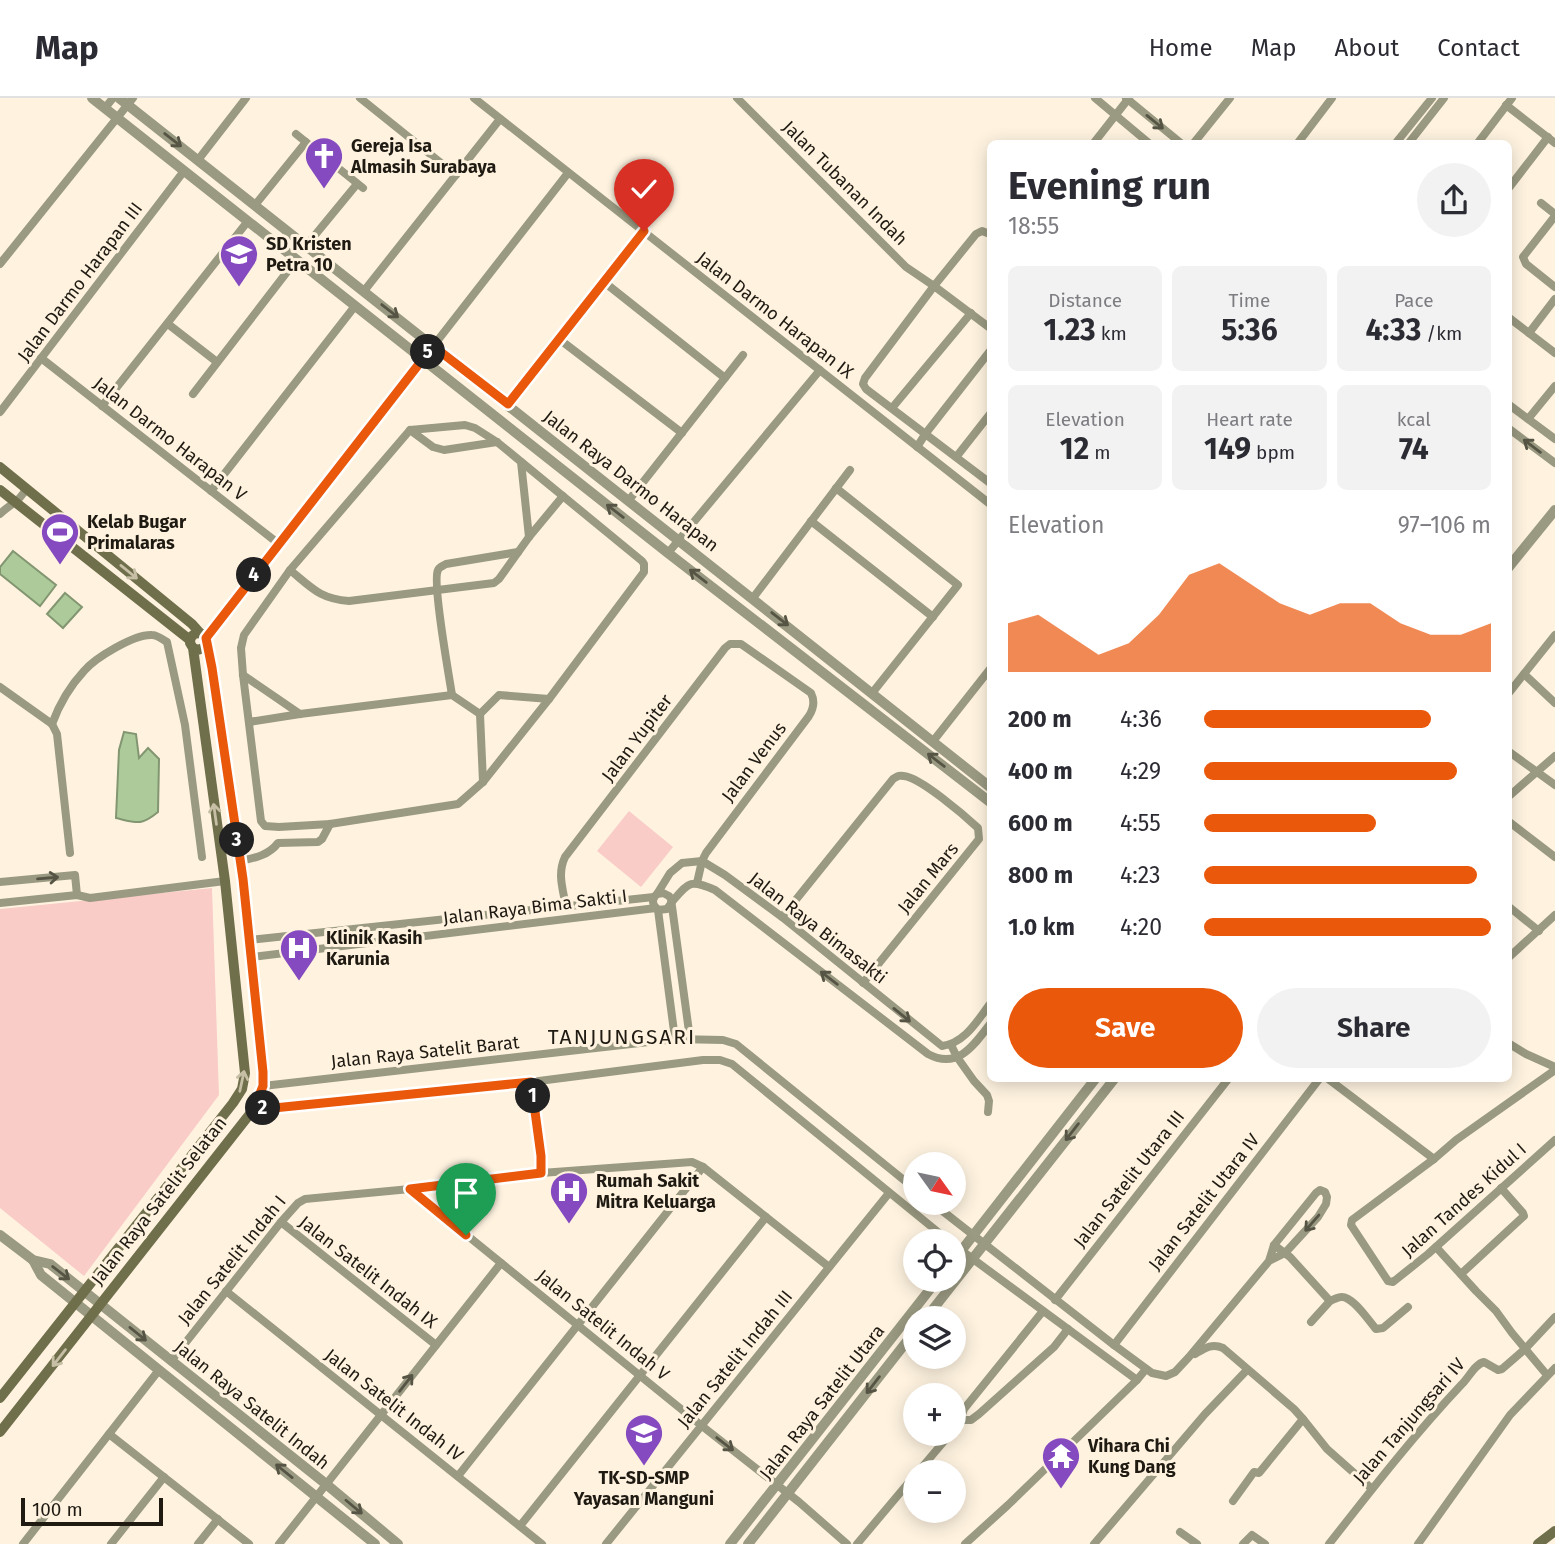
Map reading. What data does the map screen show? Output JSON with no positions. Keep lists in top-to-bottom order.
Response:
{
  "streets": {
    "main road": ["Jalan Raya Satelit Selatan"],
    "street": [
      "Jalan Tubanan Indah",
      "Jalan Darmo Harapan III",
      "Jalan Darmo Harapan IX",
      "Jalan Darmo Harapan V",
      "Jalan Raya Darmo Harapan",
      "Jalan Yupiter",
      "Jalan Venus",
      "Jalan Mars",
      "Jalan Raya Bima Sakti I",
      "Jalan Raya Bimasakti",
      "Jalan Raya Satelit Barat",
      "Jalan Satelit Utara III",
      "Jalan Tandes Kidul I",
      "Jalan Satelit Utara IV",
      "Jalan Satelit Indah I",
      "Jalan Satelit Indah IX",
      "Jalan Satelit Indah V",
      "Jalan Satelit Indah III",
      "Jalan Raya Satelit Utara",
      "Jalan Raya Satelit Indah",
      "Jalan Satelit Indah IV",
      "Jalan Tanjungsari IV"
    ]
  },
  "crossings": [
    ["Jalan Darmo Harapan III", "Jalan Darmo Harapan V"],
    ["Jalan Darmo Harapan III", "Jalan Raya Darmo Harapan"],
    ["Jalan Yupiter", "Jalan Venus"],
    ["Jalan Yupiter", "Jalan Raya Bima Sakti I"],
    ["Jalan Venus", "Jalan Raya Bimasakti"],
    ["Jalan Mars", "Jalan Raya Bimasakti"],
    ["Jalan Raya Bima Sakti I", "Jalan Raya Satelit Selatan"],
    ["Jalan Raya Satelit Barat", "Jalan Raya Satelit Selatan"],
    ["Jalan Raya Satelit Selatan", "Jalan Raya Satelit Indah"],
    ["Jalan Satelit Indah I", "Jalan Satelit Indah IX"],
    ["Jalan Satelit Indah I", "Jalan Satelit Indah V"],
    ["Jalan Satelit Indah I", "Jalan Raya Satelit Indah"],
    ["Jalan Satelit Indah I", "Jalan Satelit Indah IV"],
    ["Jalan Satelit Indah V", "Jalan Satelit Indah III"],
    ["Jalan Satelit Indah V", "Jalan Raya Satelit Utara"]
  ],
  "districts": ["TANJUNGSARI"],
  "places": {
    "church": ["Gereja Isa Almasih Surabaya"],
    "school or university": ["SD Kristen Petra 10", "TK-SD-SMP Yayasan Manguni"],
    "sports": ["Kelab Bugar Primalaras"],
    "hospital": ["Klinik Kasih Karunia", "Rumah Sakit Mitra Keluarga"],
    "temple": ["Vihara Chi Kung Dang"]
  },
  "scale_bar": "100 m",
  "north": "bottom right",
  "page": {
    "header": "Map",
    "nav": [
      "Home",
      "Map",
      "About",
      "Contact"
    ],
    "heading": ["Evening run", "18:55"],
    "stats": [
      ["Distance", "1.23 km"],
      ["Time", "5:36"],
      ["Pace", "4:33 /km"],
      ["Elevation", "12 m"],
      ["Heart rate", "149 bpm"],
      ["kcal", "74"]
    ],
    "pins": [
      "5",
      "4",
      "3",
      "1",
      "2"
    ],
    "chart": ["Elevation", "97–106 m"],
    "list": [
      {
        "name": "200 m",
        "note": "4:36"
      },
      {
        "name": "400 m",
        "note": "4:29"
      },
      {
        "name": "600 m",
        "note": "4:55"
      },
      {
        "name": "800 m",
        "note": "4:23"
      },
      {
        "name": "1.0 km",
        "note": "4:20"
      }
    ],
    "buttons": ["Save", "Share"],
    "map_buttons": ["+", "−"],
    "scale": "100 m"
  }
}
